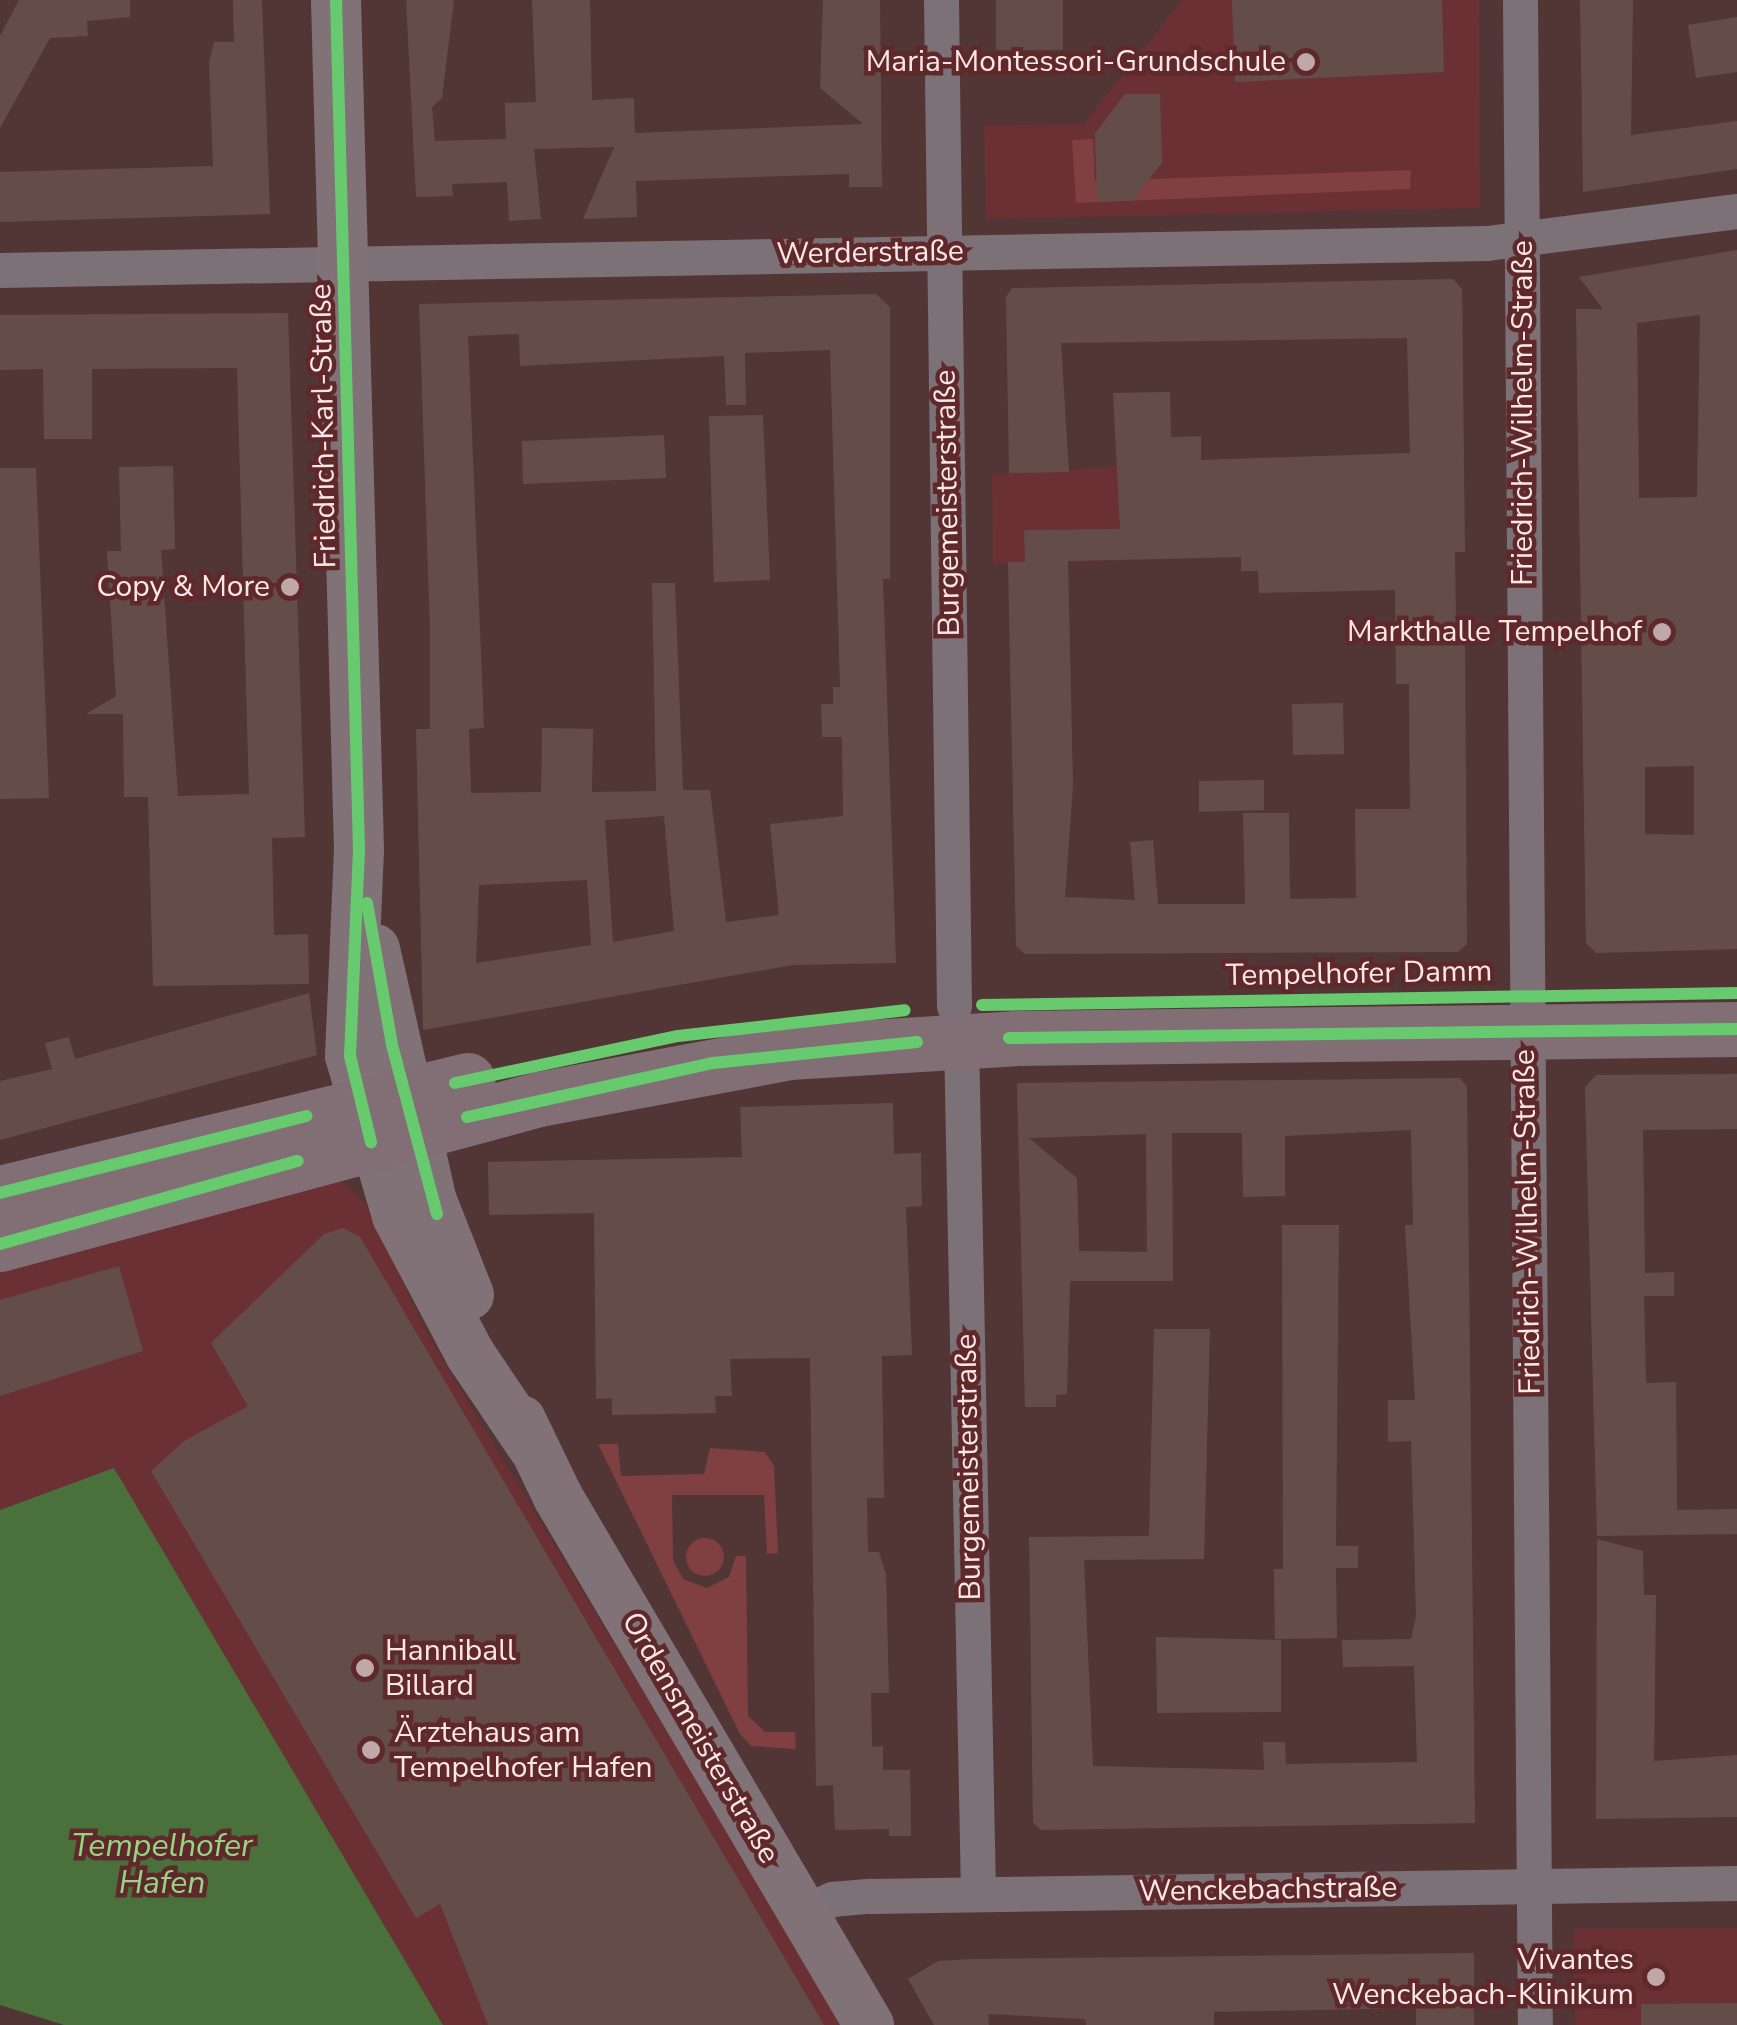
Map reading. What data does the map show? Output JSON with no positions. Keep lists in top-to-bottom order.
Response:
{
  "streets": {
    "main road": ["Friedrich-Karl-Straße", "Tempelhofer Damm", "Ordensmeisterstraße"],
    "street": [
      "Werderstraße",
      "Friedrich-Wilhelm-Straße",
      "Burgemeisterstraße",
      "Wenckebachstraße"
    ]
  },
  "crossings": [
    ["Werderstraße", "Friedrich-Wilhelm-Straße"],
    ["Werderstraße", "Friedrich-Karl-Straße"],
    ["Werderstraße", "Burgemeisterstraße"],
    ["Friedrich-Wilhelm-Straße", "Tempelhofer Damm"],
    ["Friedrich-Wilhelm-Straße", "Wenckebachstraße"],
    ["Friedrich-Karl-Straße", "Tempelhofer Damm"],
    ["Friedrich-Karl-Straße", "Ordensmeisterstraße"],
    ["Burgemeisterstraße", "Tempelhofer Damm"],
    ["Burgemeisterstraße", "Wenckebachstraße"],
    ["Tempelhofer Damm", "Ordensmeisterstraße"],
    ["Ordensmeisterstraße", "Wenckebachstraße"]
  ],
  "water": ["Tempelhofer Hafen"],
  "places": [
    "Maria-Montessori-Grundschule",
    "Copy & More",
    "Markthalle Tempelhof",
    "Hanniball Billard",
    "Ärztehaus am Tempelhofer Hafen",
    "Vivantes Wenckebach-Klinikum"
  ]
}
